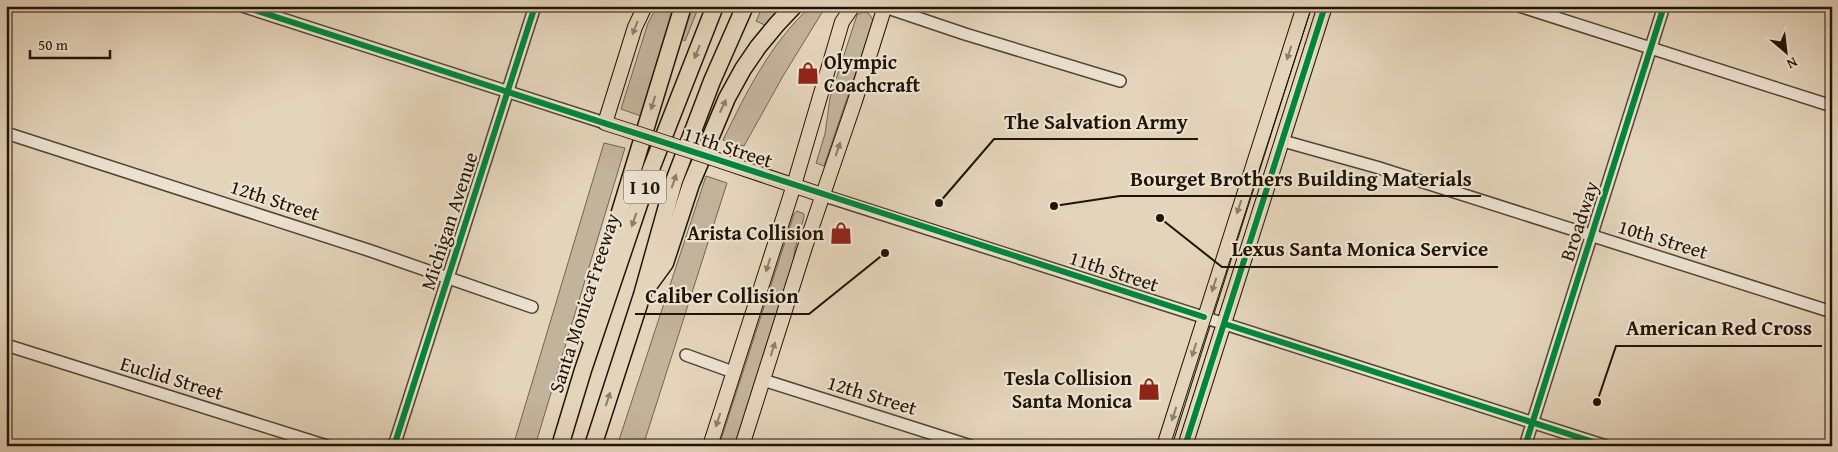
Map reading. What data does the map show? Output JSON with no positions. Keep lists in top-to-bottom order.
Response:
{
  "streets": {
    "highway": ["I 10", "Santa Monica Freeway"],
    "main road": ["11th Street"],
    "street": [
      "12th Street",
      "Michigan Avenue",
      "Broadway",
      "10th Street",
      "Euclid Street"
    ]
  },
  "crossings": [
    ["11th Street", "Michigan Avenue"],
    ["11th Street", "Broadway"],
    ["12th Street", "Michigan Avenue"],
    ["Broadway", "10th Street"]
  ],
  "places": {
    "shop": ["Olympic Coachcraft", "Arista Collision", "Tesla Collision Santa Monica"],
    "other": [
      "The Salvation Army",
      "Bourget Brothers Building Materials",
      "Lexus Santa Monica Service",
      "Caliber Collision",
      "American Red Cross"
    ]
  },
  "scale_bar": "50 m",
  "north": "bottom right"
}
